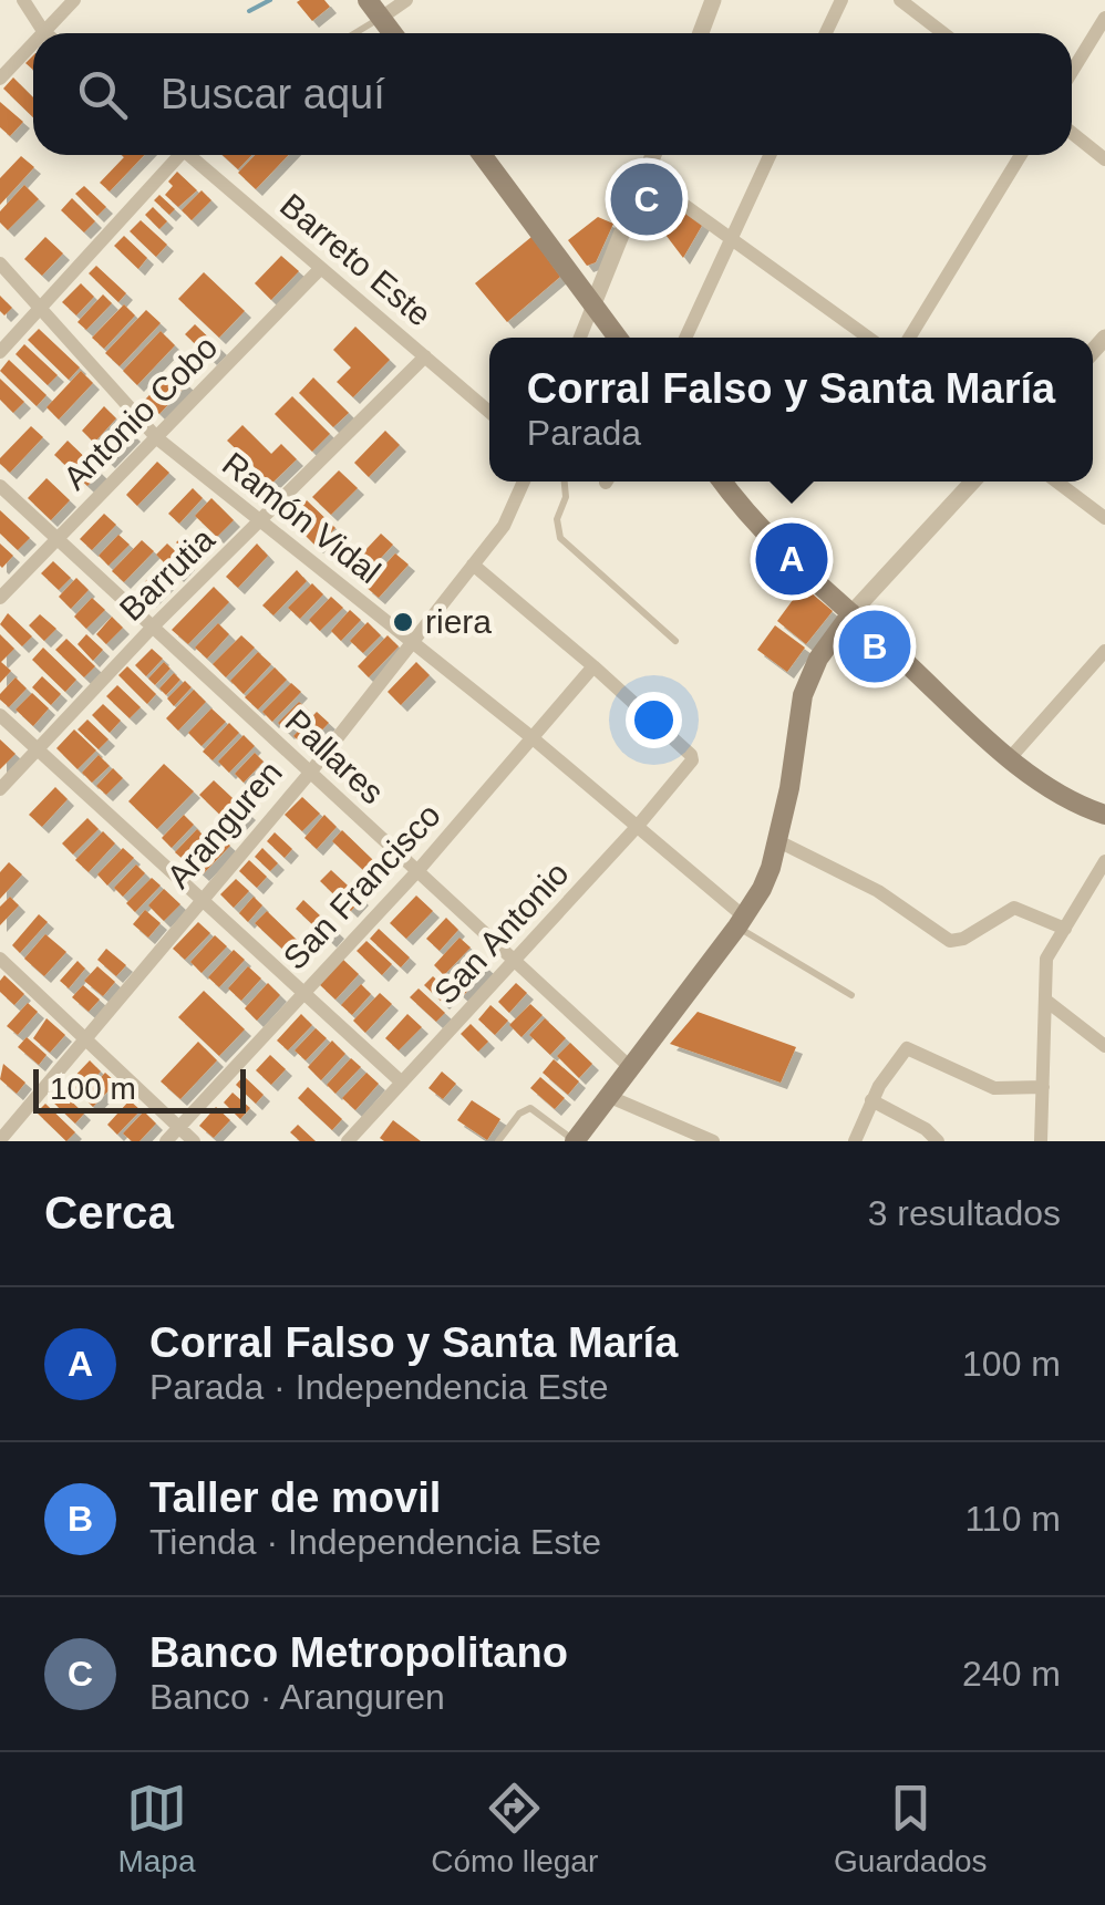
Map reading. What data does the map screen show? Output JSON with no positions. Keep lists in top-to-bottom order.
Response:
{
  "streets": {
    "street": [
      "Barreto Este",
      "Antonio Cobo",
      "Ramón Vidal",
      "Barrutia",
      "Pallares",
      "Aranguren",
      "San Francisco",
      "San Antonio"
    ]
  },
  "crossings": [
    ["Barreto Este", "Antonio Cobo"],
    ["Barreto Este", "Barrutia"],
    ["Antonio Cobo", "Ramón Vidal"],
    ["Antonio Cobo", "Pallares"],
    ["Ramón Vidal", "Barrutia"],
    ["Ramón Vidal", "Aranguren"],
    ["Ramón Vidal", "San Francisco"],
    ["Ramón Vidal", "San Antonio"],
    ["Barrutia", "Pallares"],
    ["Pallares", "Aranguren"],
    ["Pallares", "San Francisco"],
    ["Pallares", "San Antonio"],
    ["San Francisco", "San Antonio"]
  ],
  "places": ["riera"],
  "scale_bar": "100 m",
  "page": {
    "search": "Buscar aquí",
    "pins": ["C", "A", "B"],
    "popup": ["Corral Falso y Santa María", "Parada"],
    "scale": "100 m",
    "heading": ["Cerca", "3 resultados"],
    "list": [
      {
        "mark": "A",
        "name": "Corral Falso y Santa María",
        "note": "Parada · Independencia Este",
        "value": "100 m"
      },
      {
        "mark": "B",
        "name": "Taller de movil",
        "note": "Tienda · Independencia Este",
        "value": "110 m"
      },
      {
        "mark": "C",
        "name": "Banco Metropolitano",
        "note": "Banco · Aranguren",
        "value": "240 m"
      }
    ],
    "nav": ["Mapa", "Cómo llegar", "Guardados"]
  }
}
